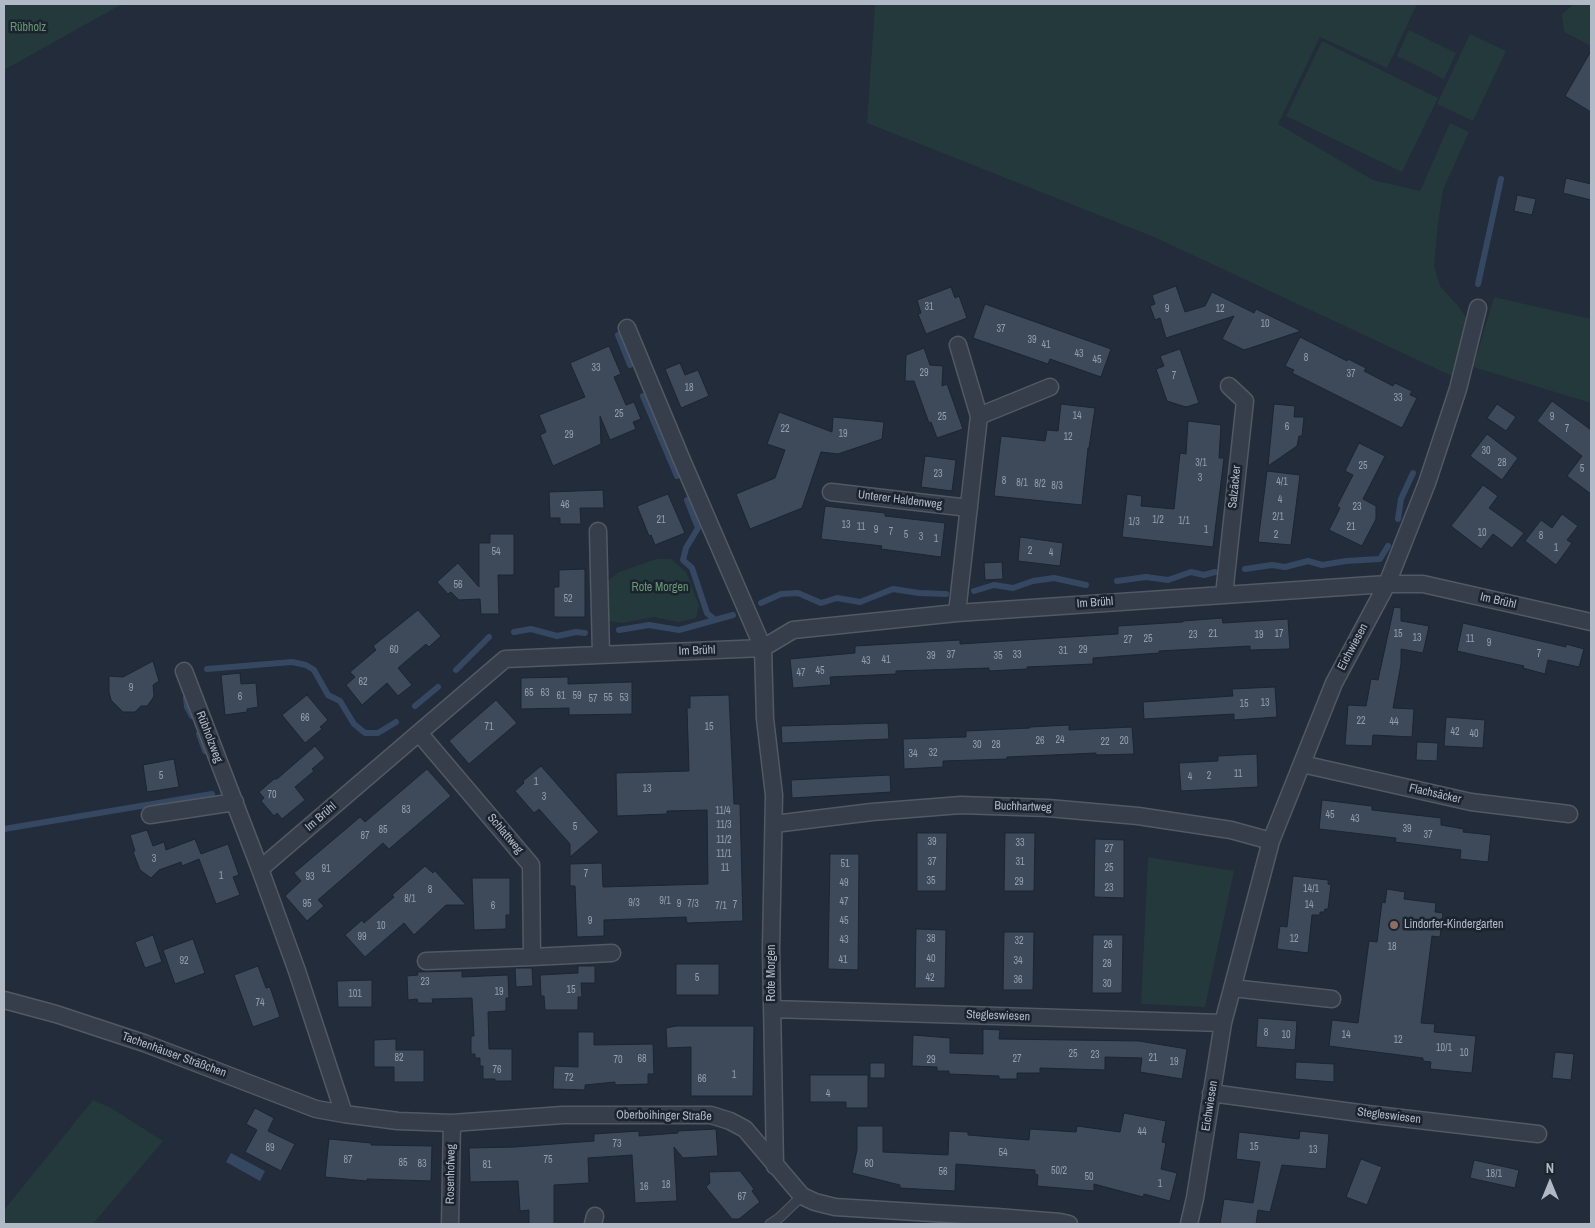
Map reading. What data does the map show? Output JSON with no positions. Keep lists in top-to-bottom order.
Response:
{
  "streets": {
    "street": [
      "Salzäcker",
      "Unterer Haldenweg",
      "Im Brühl",
      "Eichwiesen",
      "Rübholzweg",
      "Flachsäcker",
      "Buchhartweg",
      "Schlattweg",
      "Rote Morgen",
      "Stegleswiesen",
      "Tachenhäuser Sträßchen",
      "Oberboihinger Straße",
      "Rosenhofweg"
    ]
  },
  "crossings": [
    ["Salzäcker", "Im Brühl"],
    ["Im Brühl", "Eichwiesen"],
    ["Im Brühl", "Rübholzweg"],
    ["Im Brühl", "Schlattweg"],
    ["Im Brühl", "Rote Morgen"],
    ["Eichwiesen", "Flachsäcker"],
    ["Eichwiesen", "Buchhartweg"],
    ["Eichwiesen", "Stegleswiesen"],
    ["Buchhartweg", "Rote Morgen"],
    ["Rote Morgen", "Stegleswiesen"],
    ["Rote Morgen", "Oberboihinger Straße"],
    ["Tachenhäuser Sträßchen", "Oberboihinger Straße"],
    ["Oberboihinger Straße", "Rosenhofweg"]
  ],
  "parks": ["Rübholz", "Rote Morgen"],
  "places": ["Lindorfer-Kindergarten"],
  "house_numbers": [
    "31",
    "9",
    "12",
    "10",
    "37",
    "39",
    "41",
    "43",
    "8",
    "45",
    "33",
    "29",
    "37",
    "7",
    "18",
    "33",
    "25",
    "14",
    "25",
    "9",
    "6",
    "22",
    "7",
    "19",
    "29",
    "12",
    "30",
    "3/1",
    "28",
    "25",
    "5",
    "23",
    "3",
    "8",
    "4/1",
    "8/1",
    "8/2",
    "8/3",
    "4",
    "46",
    "23",
    "2/1",
    "21",
    "1/2",
    "1/1",
    "1/3",
    "13",
    "11",
    "21",
    "9",
    "1",
    "7",
    "10",
    "5",
    "2",
    "8",
    "3",
    "1",
    "1",
    "2",
    "54",
    "4",
    "56",
    "52",
    "21",
    "17",
    "15",
    "23",
    "19",
    "13",
    "25",
    "11",
    "27",
    "9",
    "60",
    "29",
    "31",
    "7",
    "37",
    "33",
    "39",
    "35",
    "41",
    "43",
    "45",
    "47",
    "62",
    "9",
    "65",
    "63",
    "61",
    "59",
    "6",
    "55",
    "53",
    "57",
    "13",
    "15",
    "66",
    "22",
    "44",
    "71",
    "15",
    "42",
    "40",
    "24",
    "26",
    "20",
    "22",
    "30",
    "28",
    "32",
    "34",
    "11",
    "5",
    "2",
    "4",
    "1",
    "13",
    "70",
    "3",
    "83",
    "11/4",
    "45",
    "43",
    "11/3",
    "5",
    "39",
    "85",
    "37",
    "87",
    "11/2",
    "39",
    "33",
    "27",
    "11/1",
    "3",
    "37",
    "31",
    "51",
    "11",
    "25",
    "91",
    "7",
    "1",
    "93",
    "35",
    "29",
    "49",
    "23",
    "14/1",
    "8",
    "8/1",
    "9/1",
    "47",
    "9/3",
    "95",
    "9",
    "7/3",
    "7",
    "14",
    "6",
    "7/1",
    "9",
    "45",
    "10",
    "99",
    "38",
    "12",
    "43",
    "32",
    "26",
    "18",
    "40",
    "41",
    "92",
    "34",
    "28",
    "5",
    "42",
    "36",
    "23",
    "30",
    "15",
    "19",
    "101",
    "74",
    "8",
    "10",
    "14",
    "12",
    "10/1",
    "10",
    "25",
    "23",
    "82",
    "21",
    "68",
    "27",
    "70",
    "29",
    "19",
    "76",
    "1",
    "72",
    "66",
    "4",
    "44",
    "73",
    "15",
    "89",
    "13",
    "54",
    "87",
    "75",
    "85",
    "83",
    "60",
    "81",
    "50/2",
    "56",
    "18/1",
    "50",
    "1",
    "18",
    "16",
    "67"
  ],
  "north": "top"
}
